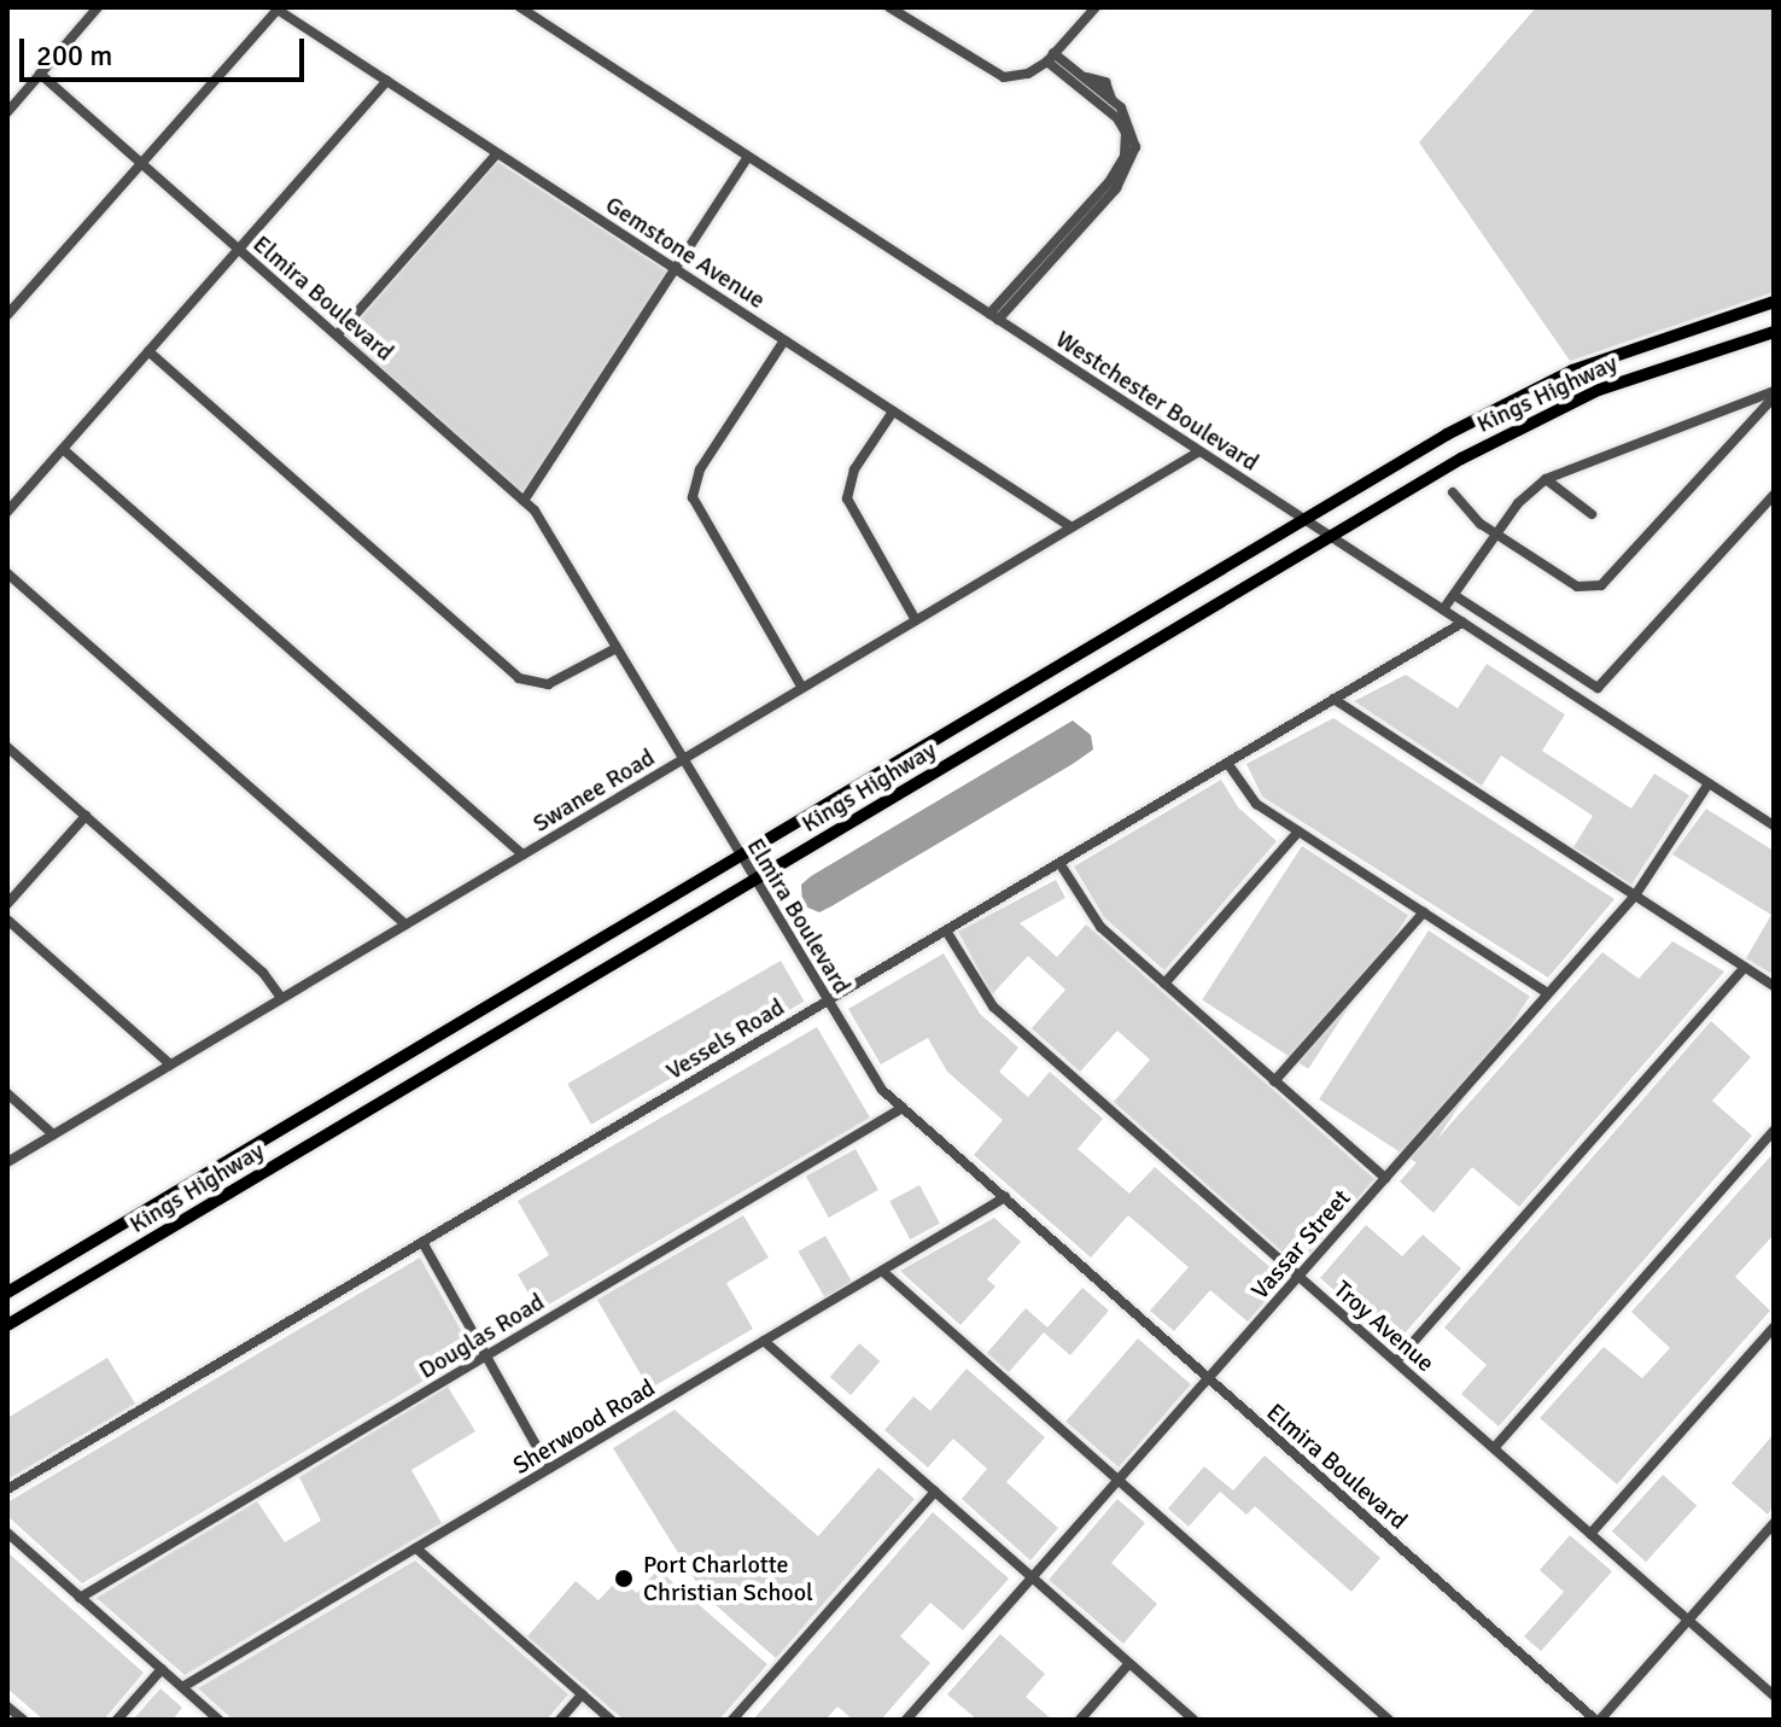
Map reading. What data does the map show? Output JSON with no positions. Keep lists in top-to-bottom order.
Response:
{
  "streets": {
    "main road": ["Kings Highway"],
    "street": [
      "Gemstone Avenue",
      "Elmira Boulevard",
      "Westchester Boulevard",
      "Swanee Road",
      "Vessels Road",
      "Vassar Street",
      "Troy Avenue",
      "Douglas Road",
      "Sherwood Road"
    ]
  },
  "crossings": [
    ["Gemstone Avenue", "Swanee Road"],
    ["Elmira Boulevard", "Kings Highway"],
    ["Elmira Boulevard", "Swanee Road"],
    ["Elmira Boulevard", "Vessels Road"],
    ["Elmira Boulevard", "Vassar Street"],
    ["Elmira Boulevard", "Douglas Road"],
    ["Elmira Boulevard", "Sherwood Road"],
    ["Kings Highway", "Westchester Boulevard"],
    ["Westchester Boulevard", "Swanee Road"],
    ["Westchester Boulevard", "Vessels Road"],
    ["Westchester Boulevard", "Vassar Street"],
    ["Vessels Road", "Troy Avenue"],
    ["Vassar Street", "Troy Avenue"]
  ],
  "places": ["Port Charlotte Christian School"],
  "scale_bar": "200 m"
}
